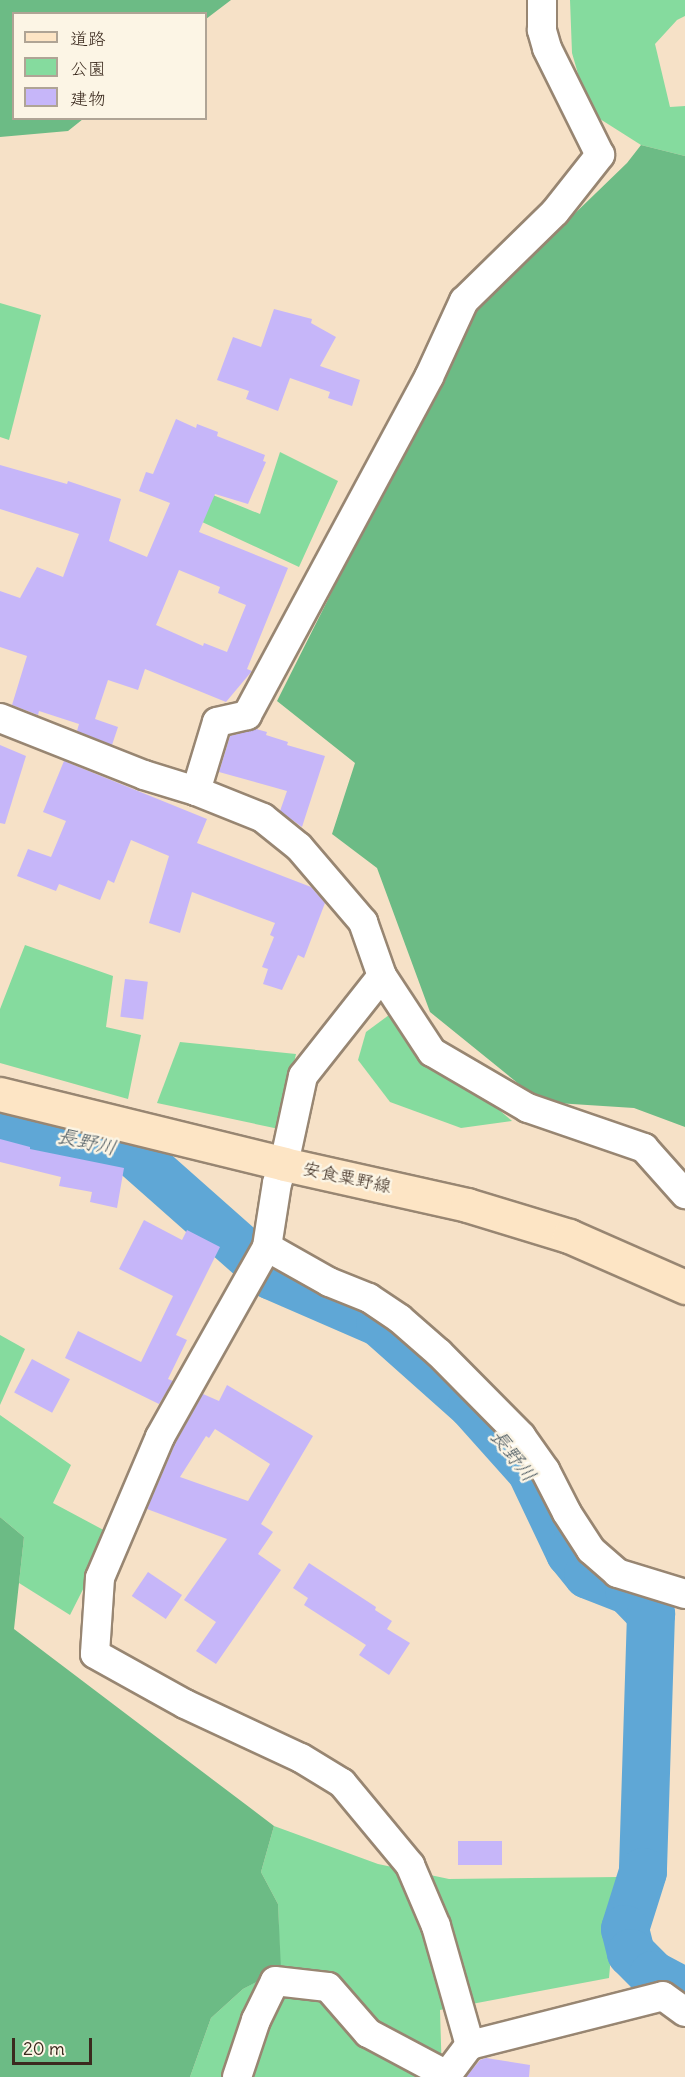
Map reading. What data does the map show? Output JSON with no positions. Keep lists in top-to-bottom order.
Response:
{
  "streets": {
    "main road": ["安食粟野線"]
  },
  "water": ["長野川"],
  "legend": ["道路", "公園", "建物"],
  "scale_bar": "20 m"
}
